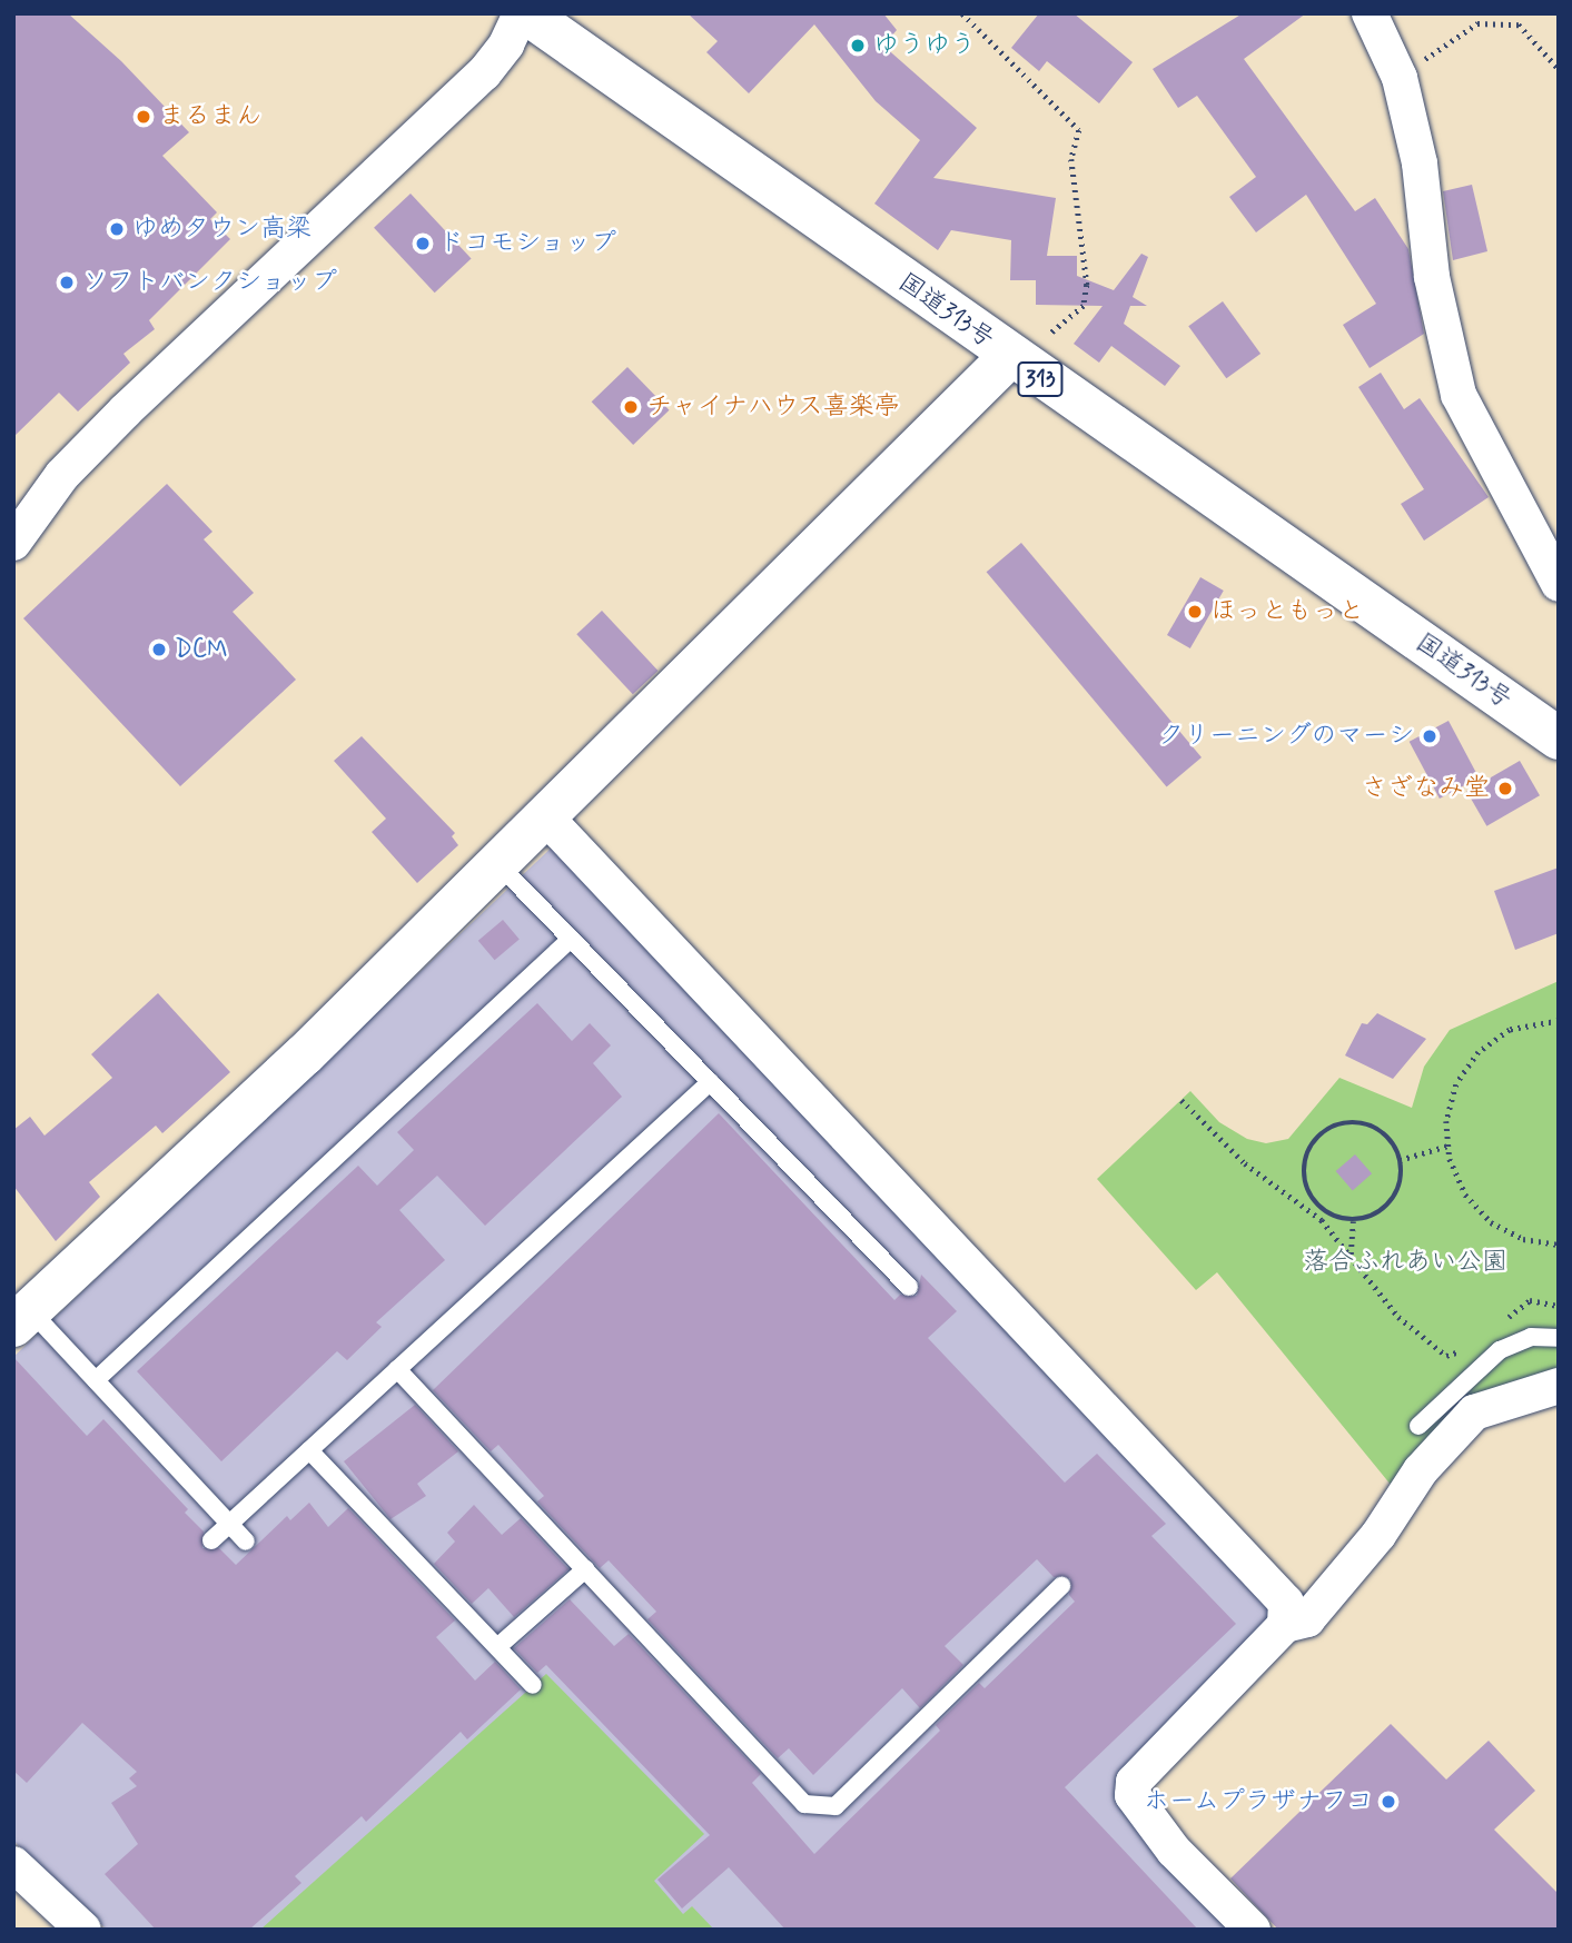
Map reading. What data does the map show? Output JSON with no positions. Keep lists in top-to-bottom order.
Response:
{
  "streets": {
    "main road": ["国道313号", "313"]
  },
  "parks": ["落合ふれあい公園"],
  "places": [
    "ゆうゆう",
    "まるまん",
    "ゆめタウン高梁",
    "ドコモショップ",
    "ソフトバンクショップ",
    "チャイナハウス喜楽亭",
    "ほっともっと",
    "DCM",
    "クリーニングのマーシ",
    "さざなみ堂",
    "ホームプラザナフコ"
  ]
}
